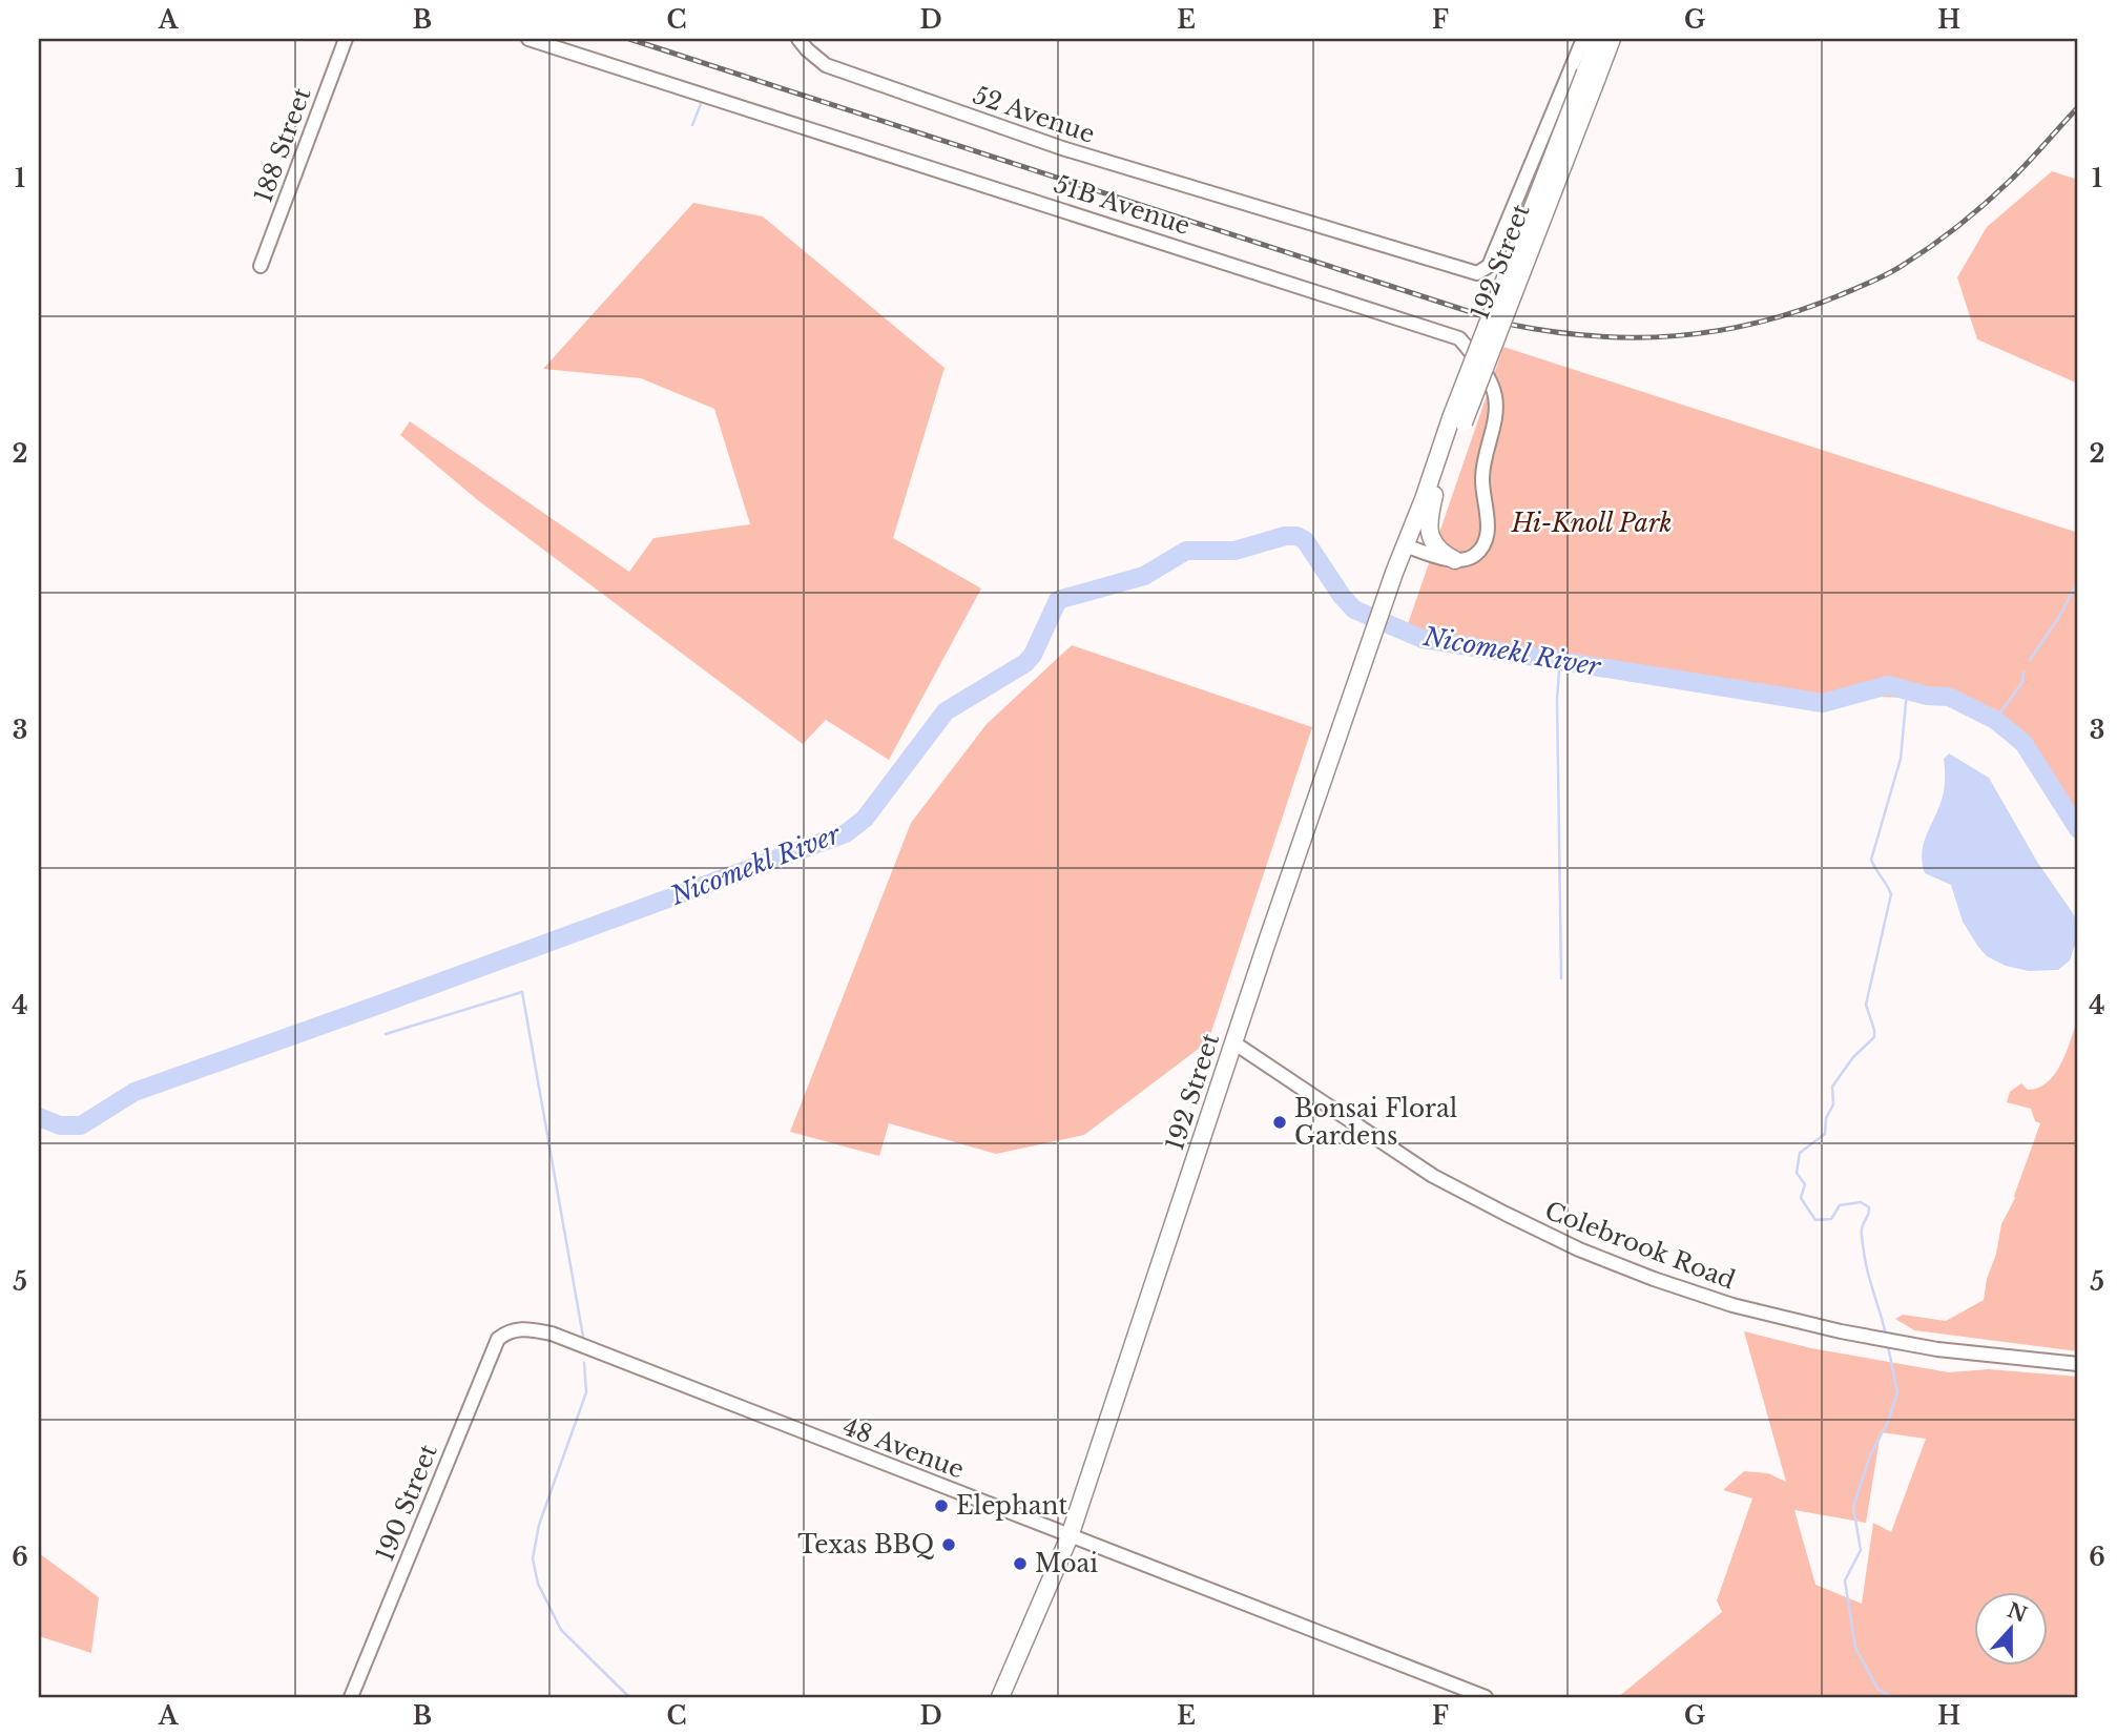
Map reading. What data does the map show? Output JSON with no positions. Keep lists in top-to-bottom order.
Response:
{
  "streets": {
    "main road": ["192 Street"],
    "street": [
      "52 Avenue",
      "188 Street",
      "51B Avenue",
      "Colebrook Road",
      "48 Avenue",
      "190 Street"
    ]
  },
  "crossings": [
    ["192 Street", "Colebrook Road"],
    ["192 Street", "48 Avenue"],
    ["48 Avenue", "190 Street"]
  ],
  "water": ["Nicomekl River"],
  "parks": ["Hi-Knoll Park"],
  "places": [
    "Bonsai Floral Gardens",
    "Elephant",
    "Texas BBQ",
    "Moai"
  ],
  "north": "top",
  "grid": {
    "columns": [
      "A",
      "B",
      "C",
      "D",
      "E",
      "F",
      "G",
      "H"
    ],
    "rows": [
      "1",
      "2",
      "3",
      "4",
      "5",
      "6"
    ]
  }
}
